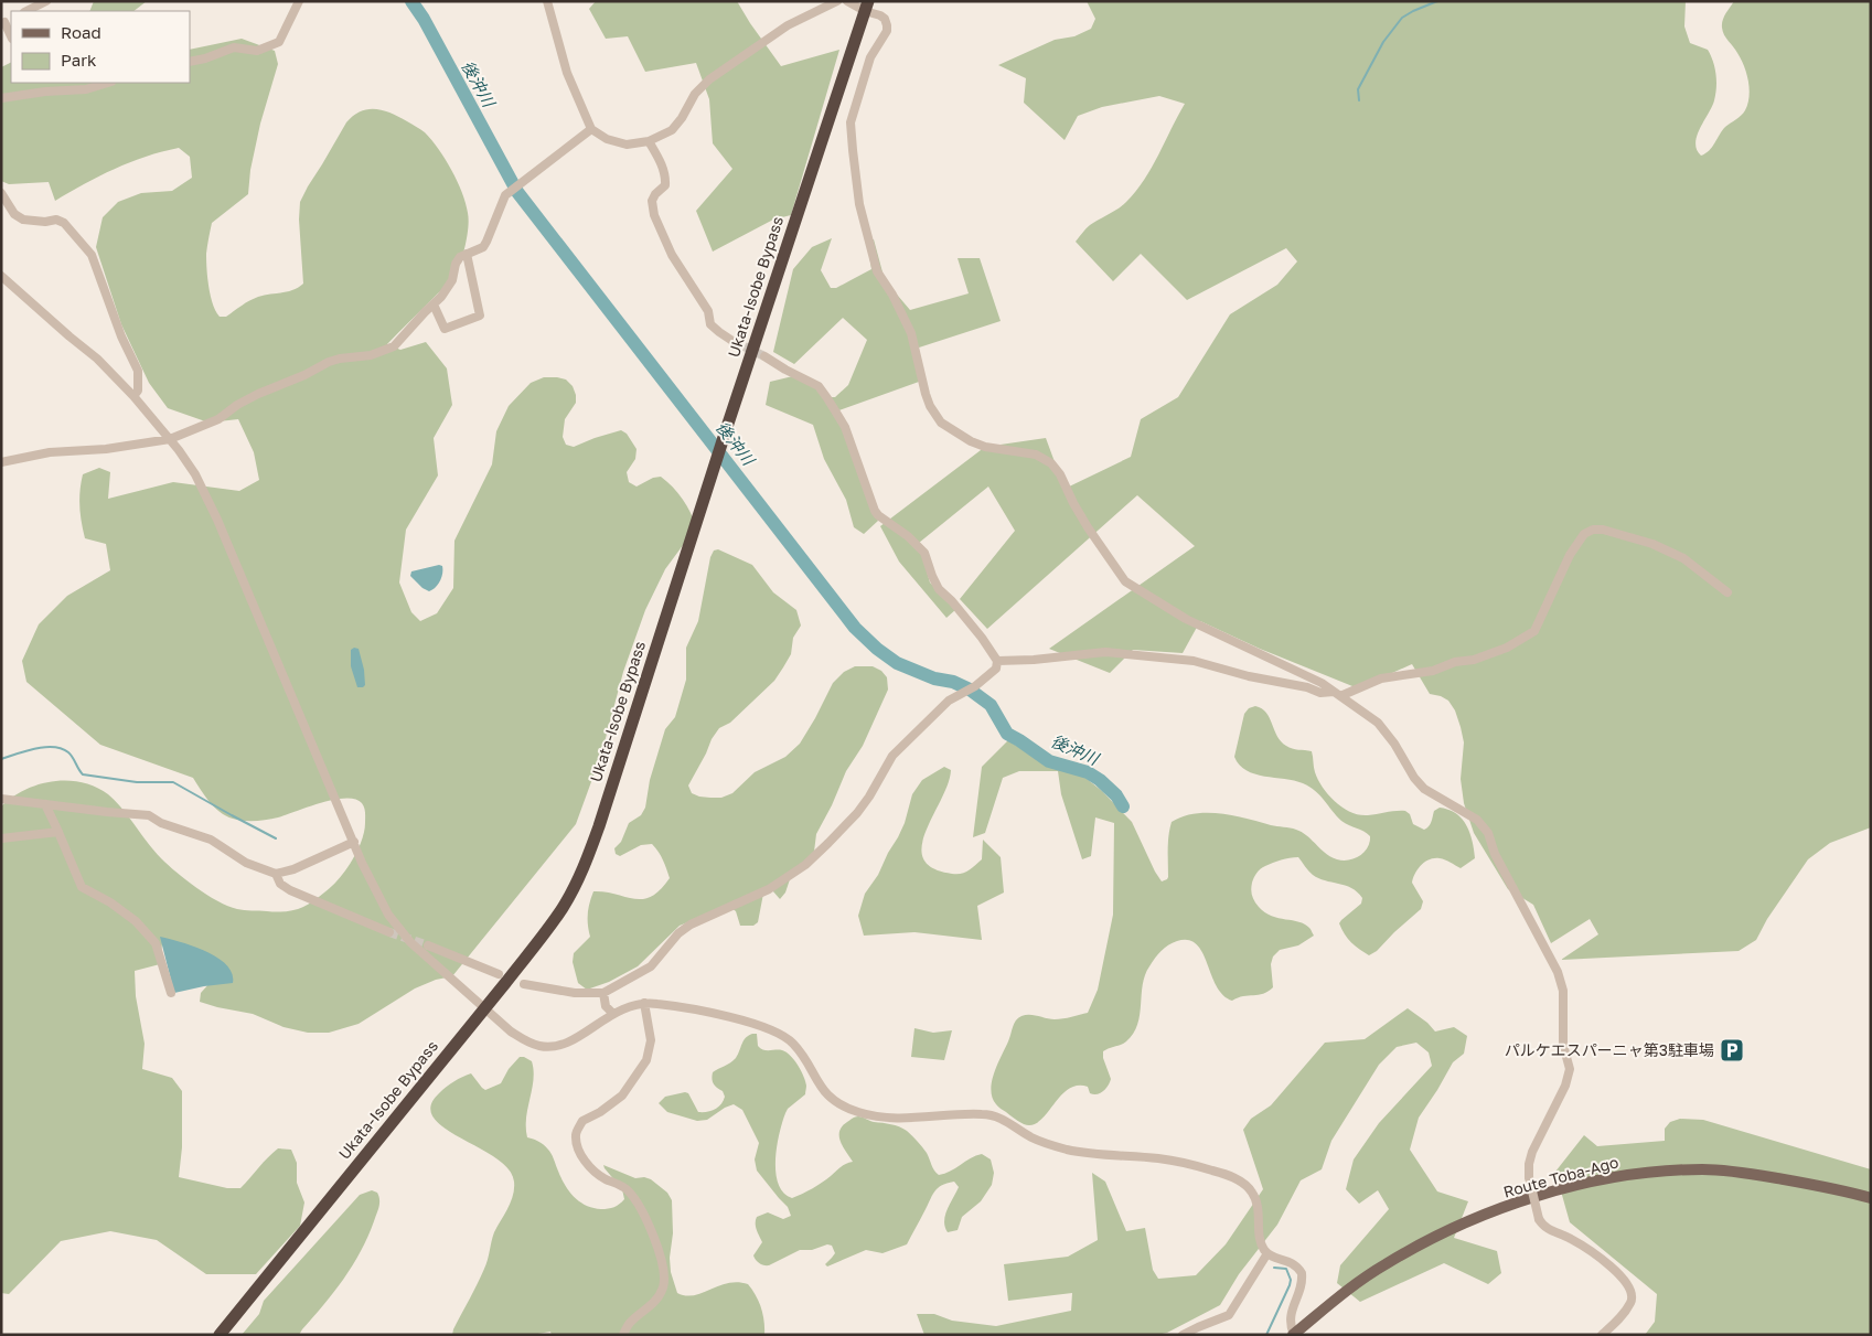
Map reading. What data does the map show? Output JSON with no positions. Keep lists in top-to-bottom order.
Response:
{
  "streets": {
    "highway": ["Ukata-Isobe Bypass"],
    "main road": ["Route Toba-Ago"]
  },
  "water": ["後沖川"],
  "places": {
    "parking": ["パルケエスパーニャ第3駐車場"]
  },
  "legend": ["Road", "Park"]
}
